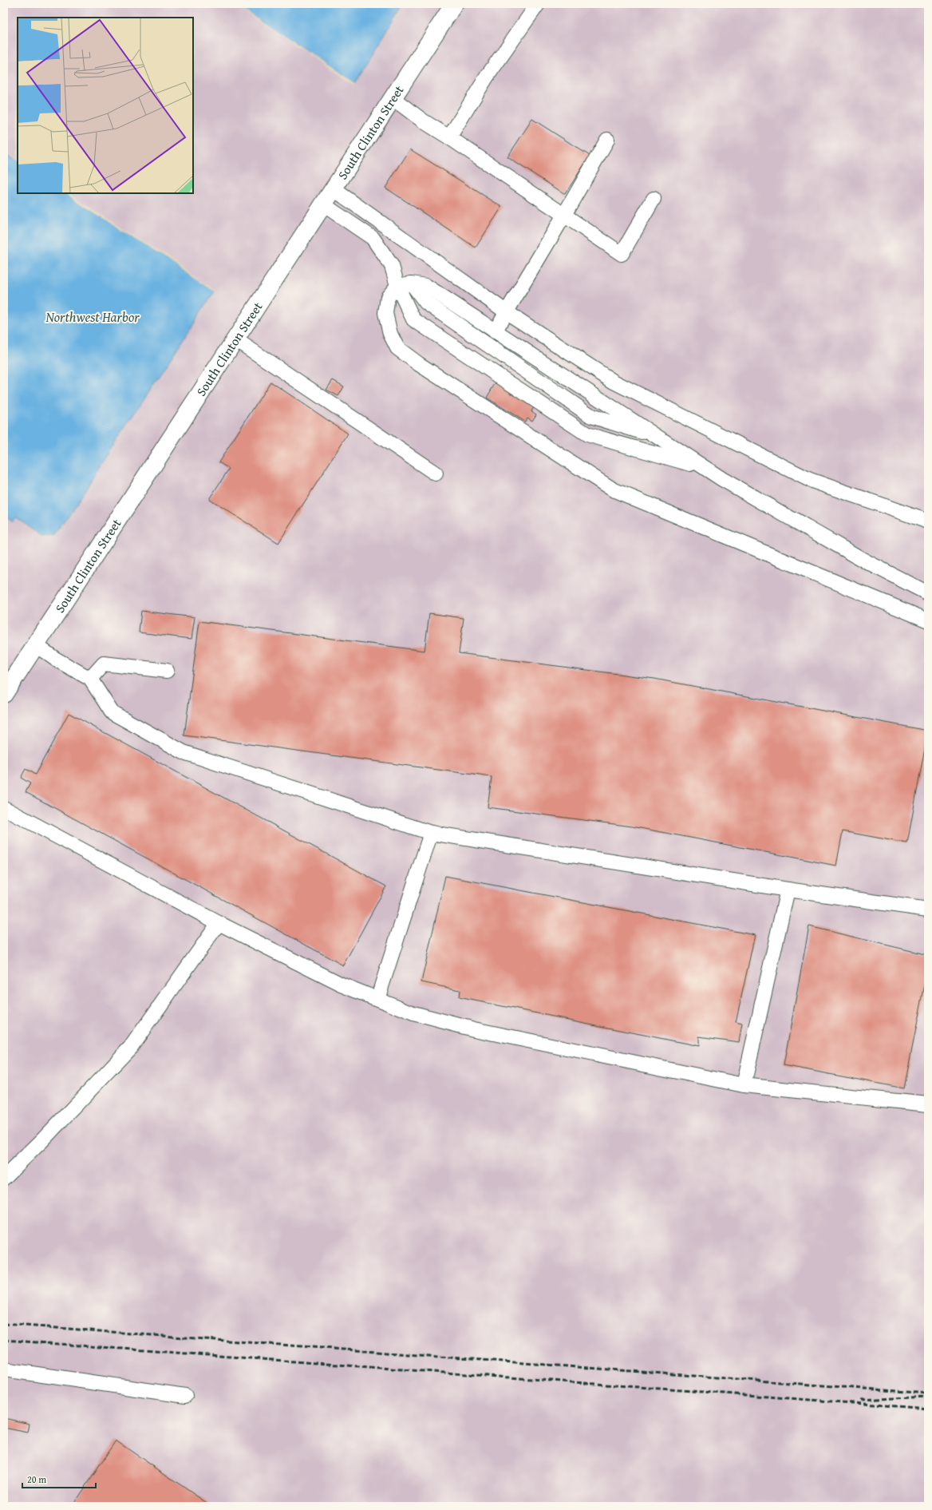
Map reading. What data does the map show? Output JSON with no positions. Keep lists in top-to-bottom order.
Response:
{
  "streets": {
    "main road": ["South Clinton Street"]
  },
  "water": ["Northwest Harbor"],
  "scale_bar": "20 m"
}
